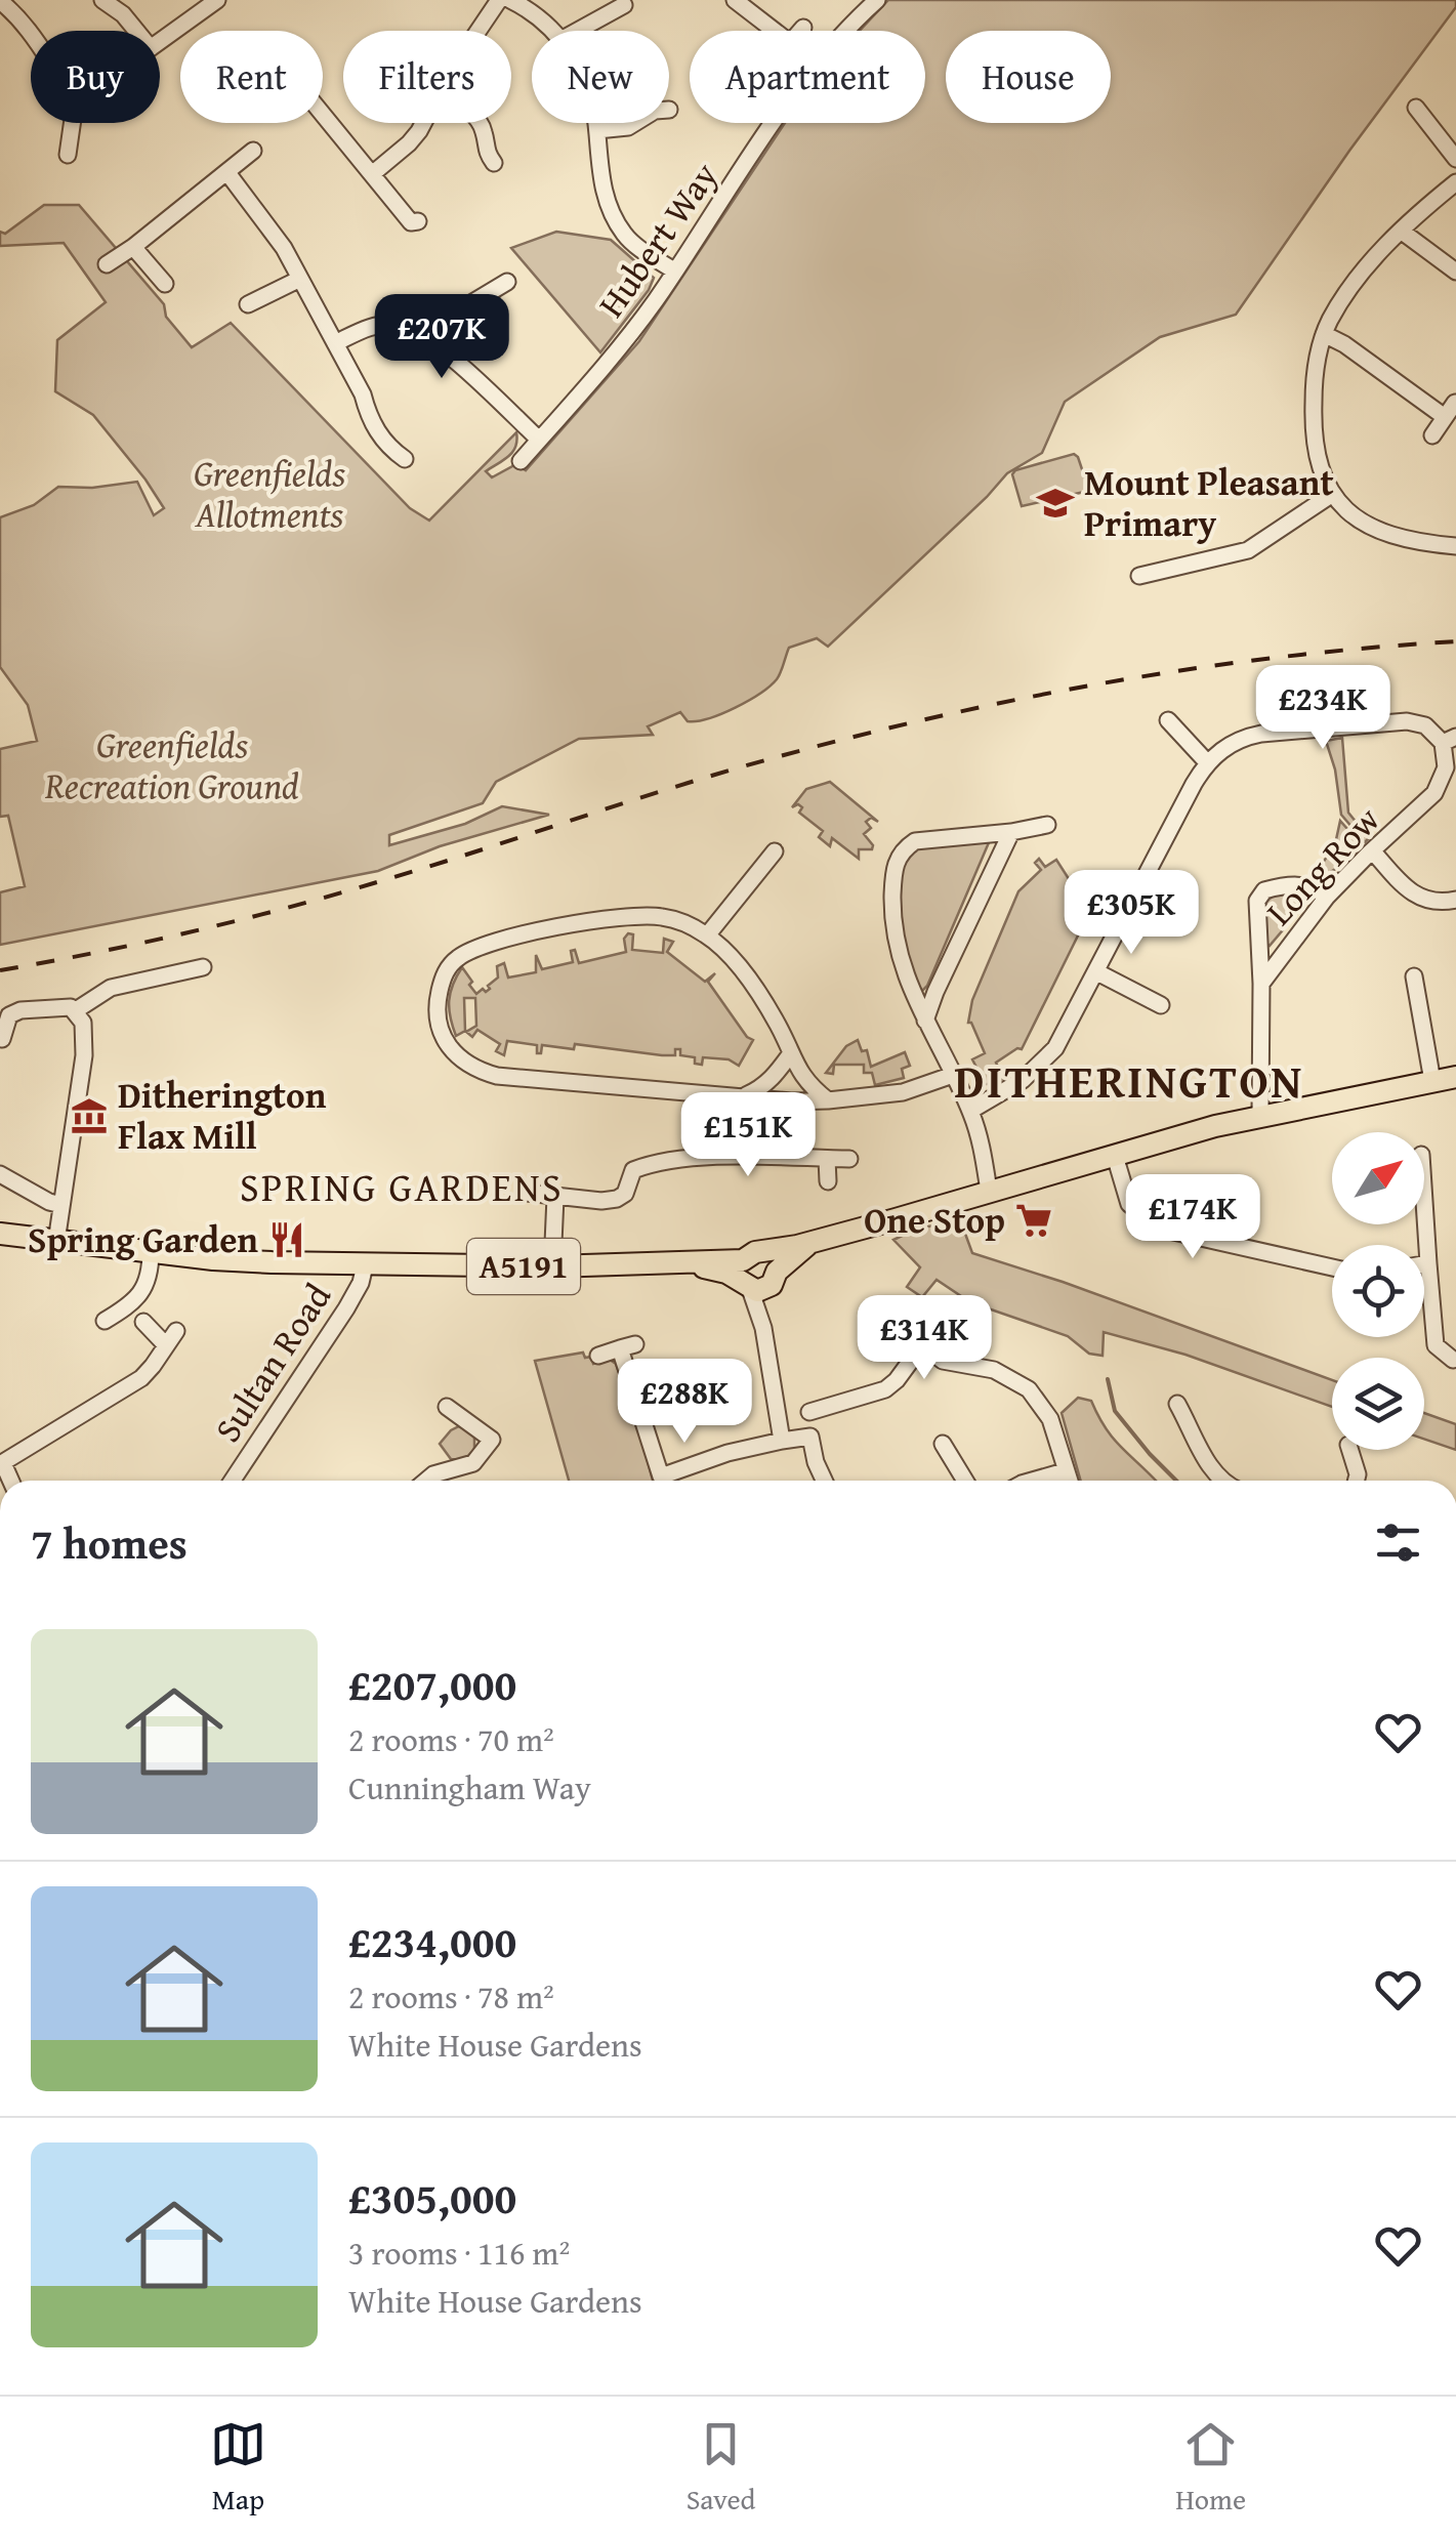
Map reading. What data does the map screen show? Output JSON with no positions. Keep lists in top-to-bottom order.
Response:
{
  "streets": {
    "main road": ["A5191"],
    "street": ["Hubert Way", "Long Row", "Sultan Road"]
  },
  "crossings": [
    ["A5191", "Sultan Road"]
  ],
  "districts": ["DITHERINGTON", "SPRING GARDENS"],
  "parks": ["Greenfields Allotments", "Greenfields Recreation Ground"],
  "places": {
    "school or university": ["Mount Pleasant Primary"],
    "museum": ["Ditherington Flax Mill"],
    "supermarket": ["One Stop"],
    "restaurant": ["Spring Garden"]
  },
  "north": "top right",
  "page": {
    "chip": [
      "Buy",
      "Rent",
      "Filters",
      "New",
      "Apartment",
      "House"
    ],
    "price": [
      "£207K",
      "£234K",
      "£305K",
      "£151K",
      "£174K",
      "£314K",
      "£288K"
    ],
    "heading": "7 homes",
    "list": [
      {
        "name": "£207,000",
        "note": "2 rooms · 70 m² · Cunningham Way"
      },
      {
        "name": "£234,000",
        "note": "2 rooms · 78 m² · White House Gardens"
      },
      {
        "name": "£305,000",
        "note": "3 rooms · 116 m² · White House Gardens"
      }
    ],
    "tabs": ["Map", "Saved", "Home"]
  }
}
